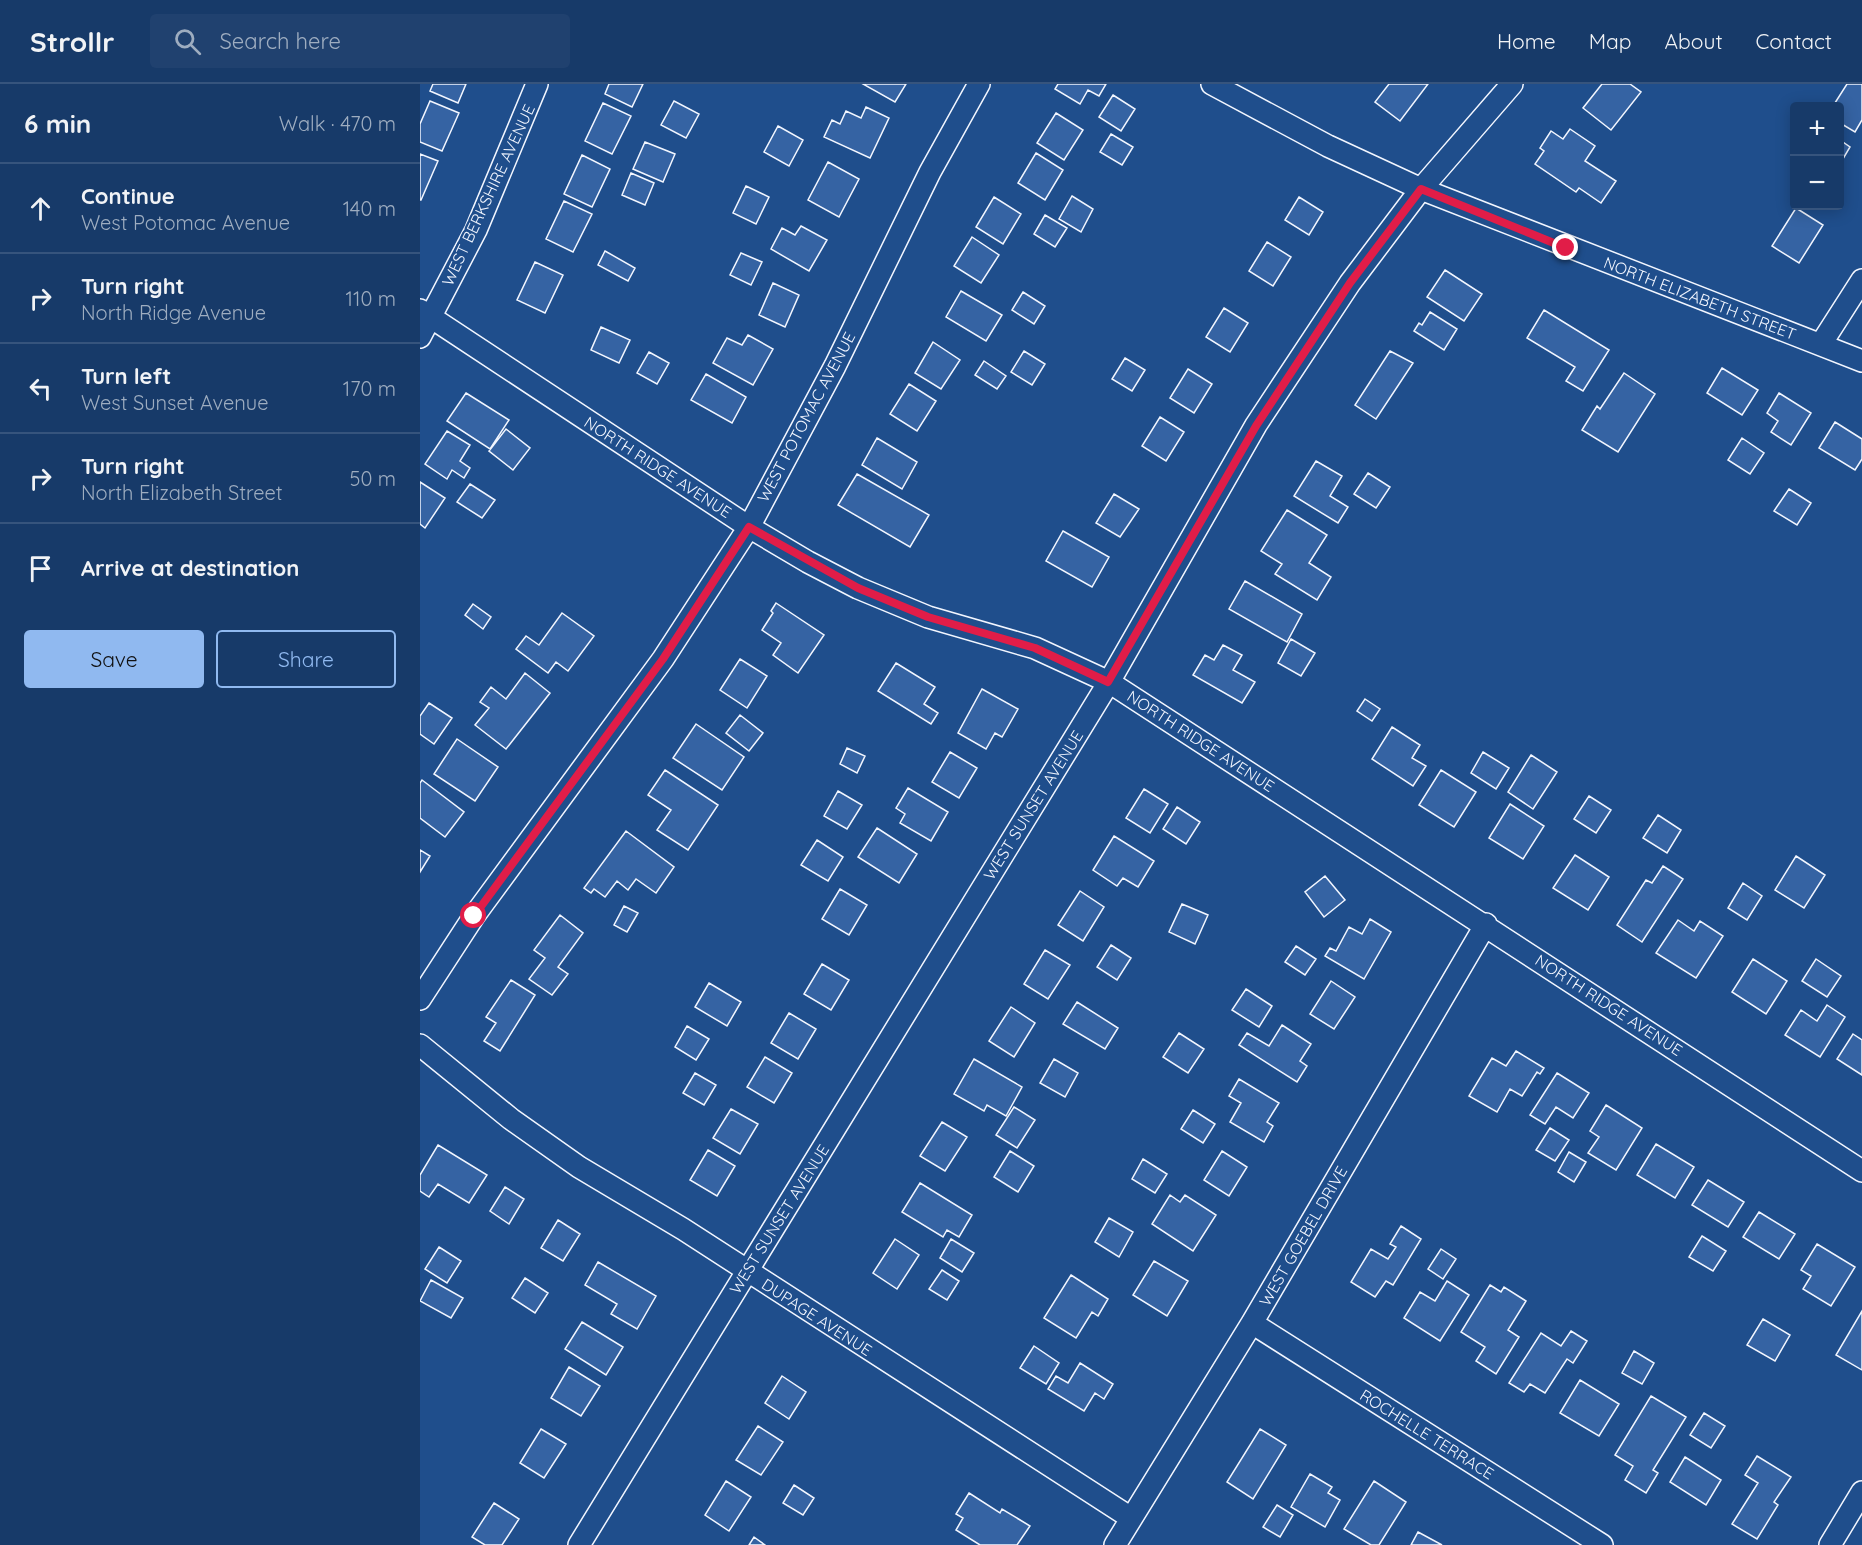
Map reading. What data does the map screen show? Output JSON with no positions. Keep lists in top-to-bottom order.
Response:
{
  "streets": {
    "street": [
      "WEST BERKSHIRE AVENUE",
      "NORTH ELIZABETH STREET",
      "WEST POTOMAC AVENUE",
      "NORTH RIDGE AVENUE",
      "WEST SUNSET AVENUE",
      "WEST GOEBEL DRIVE",
      "DUPAGE AVENUE",
      "ROCHELLE TERRACE"
    ]
  },
  "crossings": [
    ["WEST BERKSHIRE AVENUE", "NORTH RIDGE AVENUE"],
    ["NORTH ELIZABETH STREET", "WEST SUNSET AVENUE"],
    ["WEST POTOMAC AVENUE", "NORTH RIDGE AVENUE"],
    ["NORTH RIDGE AVENUE", "WEST SUNSET AVENUE"],
    ["NORTH RIDGE AVENUE", "WEST GOEBEL DRIVE"],
    ["WEST SUNSET AVENUE", "DUPAGE AVENUE"],
    ["WEST GOEBEL DRIVE", "DUPAGE AVENUE"],
    ["WEST GOEBEL DRIVE", "ROCHELLE TERRACE"]
  ],
  "page": {
    "header": "Strollr",
    "search": "Search here",
    "nav": [
      "Home",
      "Map",
      "About",
      "Contact"
    ],
    "heading": ["6 min", "Walk · 470 m"],
    "map_buttons": ["+", "−"],
    "list": [
      ["Continue", "West Potomac Avenue", "140 m"],
      ["Turn right", "North Ridge Avenue", "110 m"],
      ["Turn left", "West Sunset Avenue", "170 m"],
      ["Turn right", "North Elizabeth Street", "50 m"],
      "Arrive at destination"
    ],
    "buttons": ["Save", "Share"]
  }
}
